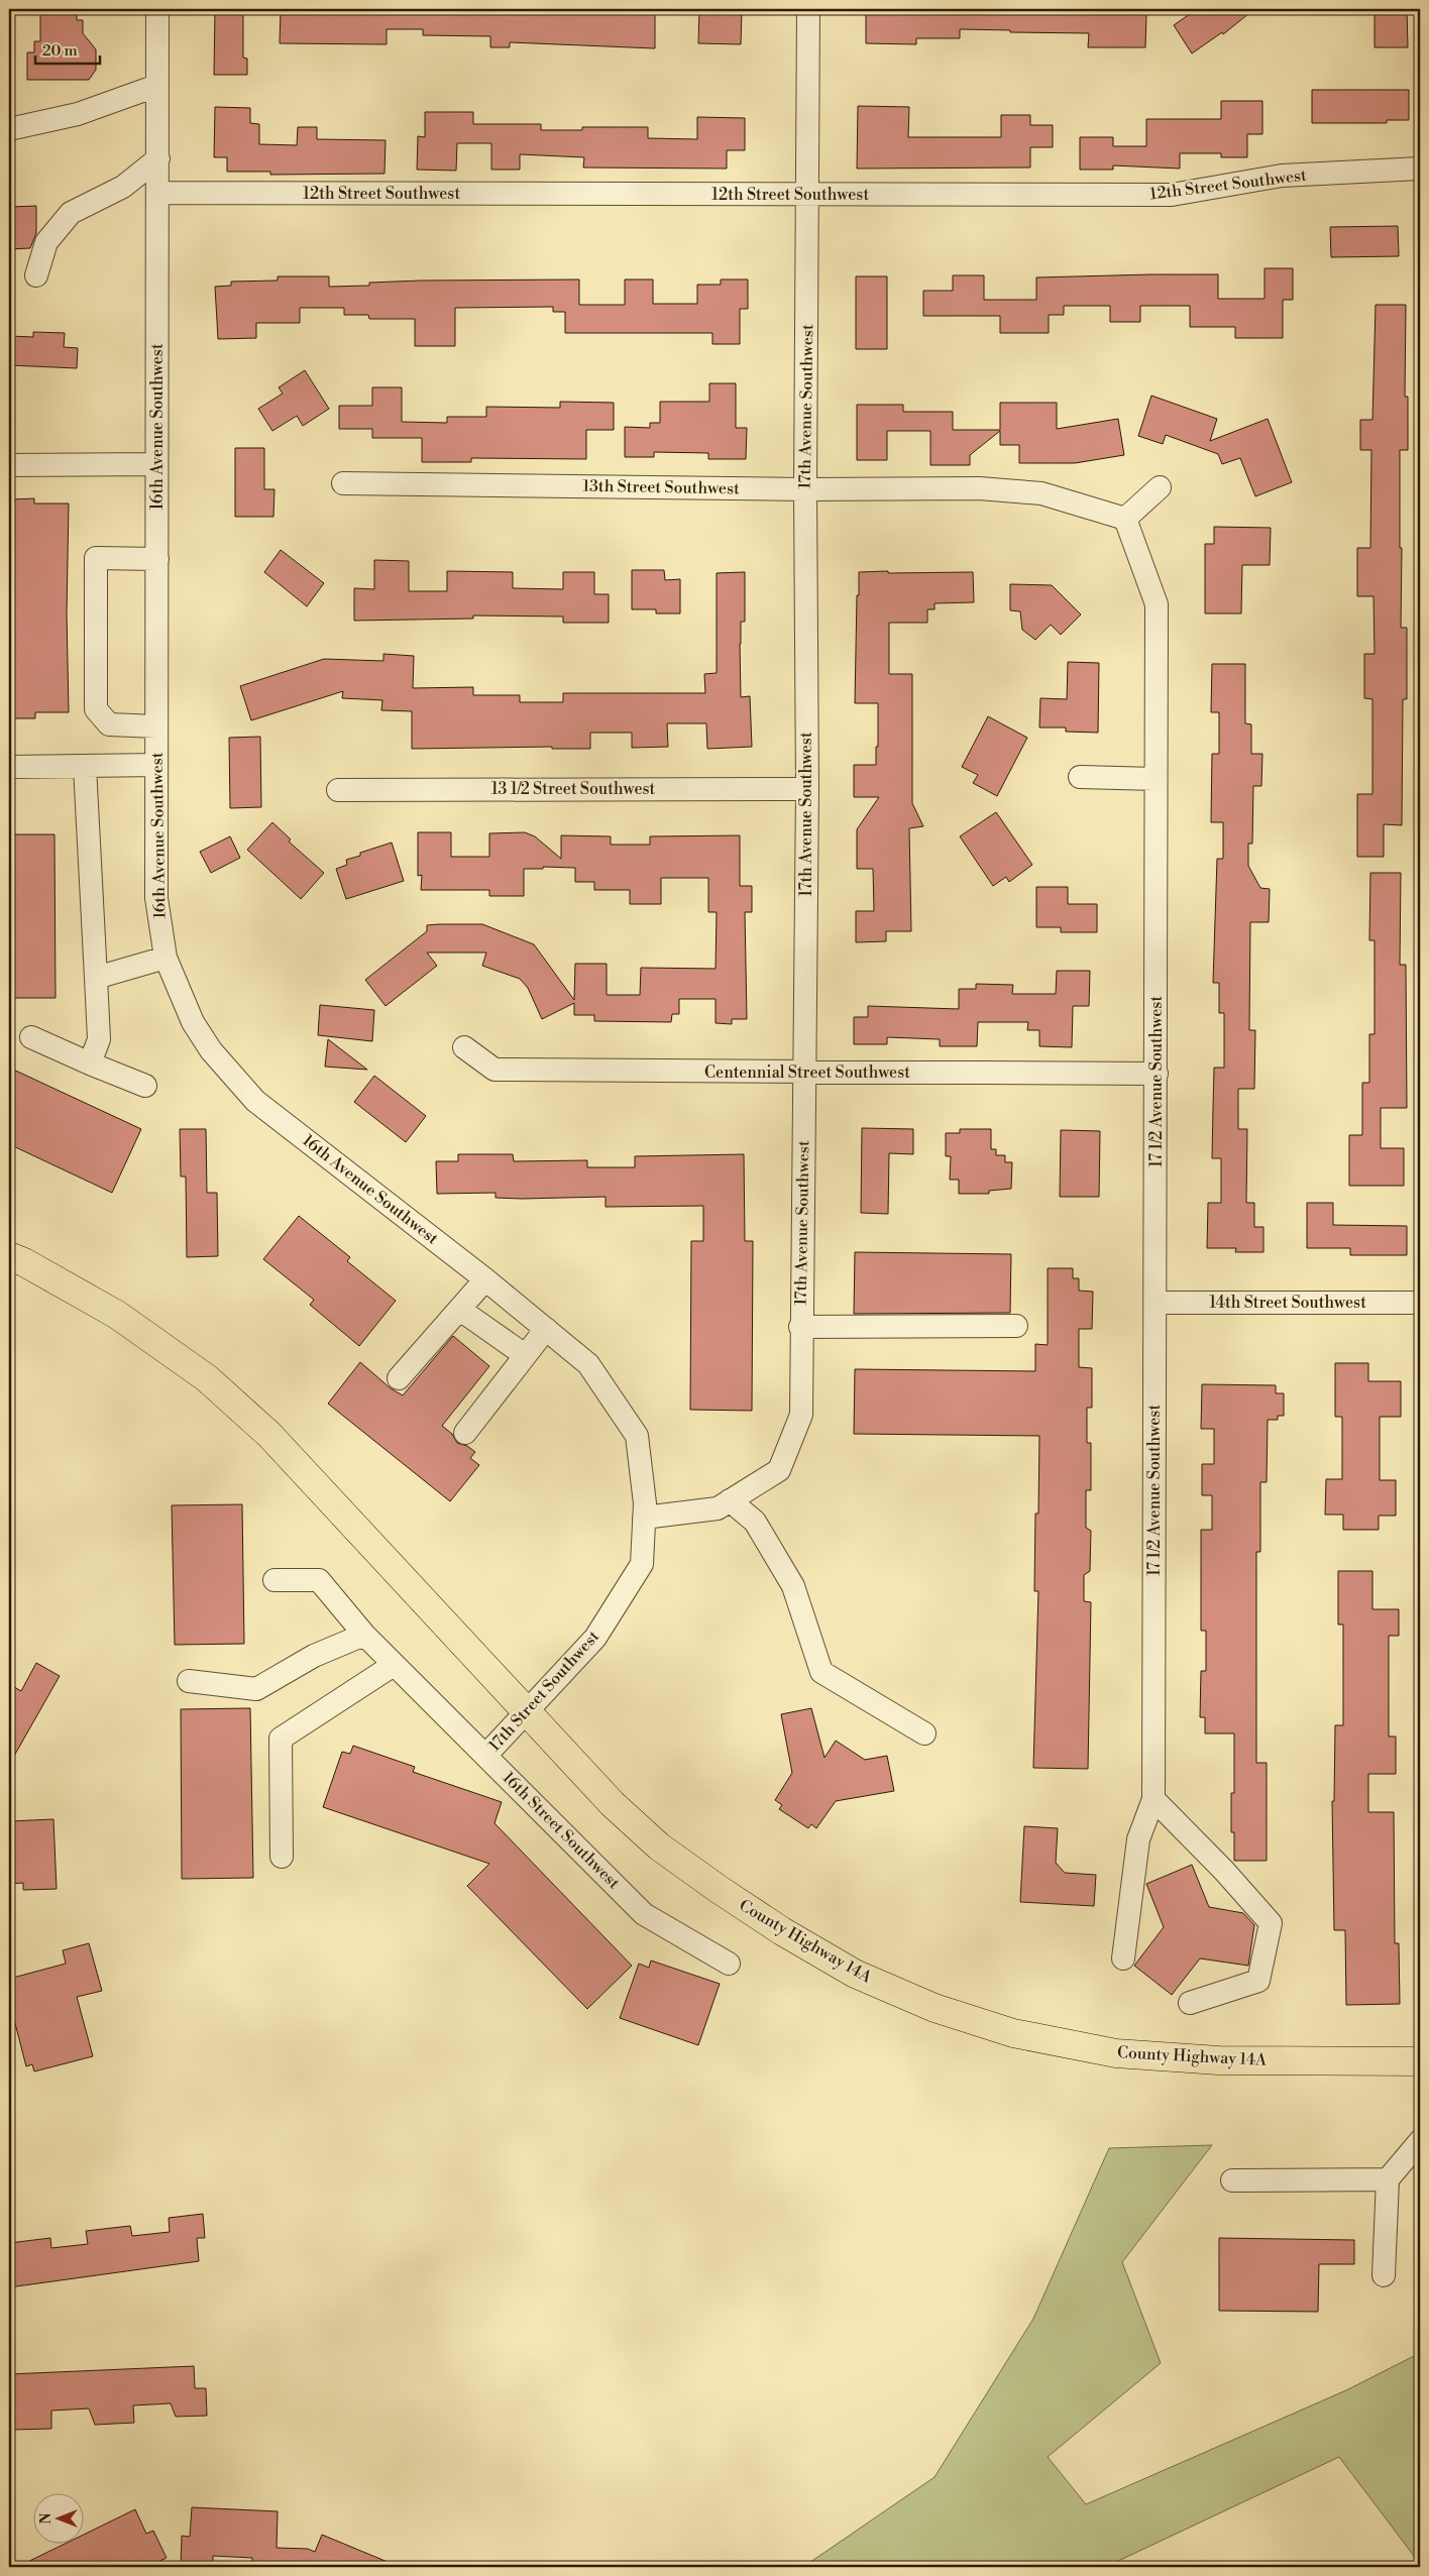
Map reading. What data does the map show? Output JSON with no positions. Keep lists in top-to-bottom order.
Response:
{
  "streets": {
    "main road": ["County Highway 14A"],
    "street": [
      "12th Street Southwest",
      "17th Avenue Southwest",
      "16th Avenue Southwest",
      "13th Street Southwest",
      "13 1/2 Street Southwest",
      "Centennial Street Southwest",
      "17 1/2 Avenue Southwest",
      "14th Street Southwest",
      "17th Street Southwest",
      "16th Street Southwest"
    ]
  },
  "crossings": [
    ["12th Street Southwest", "17th Avenue Southwest"],
    ["12th Street Southwest", "16th Avenue Southwest"],
    ["17th Avenue Southwest", "16th Avenue Southwest"],
    ["17th Avenue Southwest", "13th Street Southwest"],
    ["17th Avenue Southwest", "13 1/2 Street Southwest"],
    ["17th Avenue Southwest", "Centennial Street Southwest"],
    ["17th Avenue Southwest", "17th Street Southwest"],
    ["16th Avenue Southwest", "17th Street Southwest"],
    ["13th Street Southwest", "17 1/2 Avenue Southwest"],
    ["Centennial Street Southwest", "17 1/2 Avenue Southwest"],
    ["17 1/2 Avenue Southwest", "14th Street Southwest"],
    ["17th Street Southwest", "16th Street Southwest"],
    ["17th Street Southwest", "County Highway 14A"]
  ],
  "scale_bar": "20 m",
  "north": "left"
}
